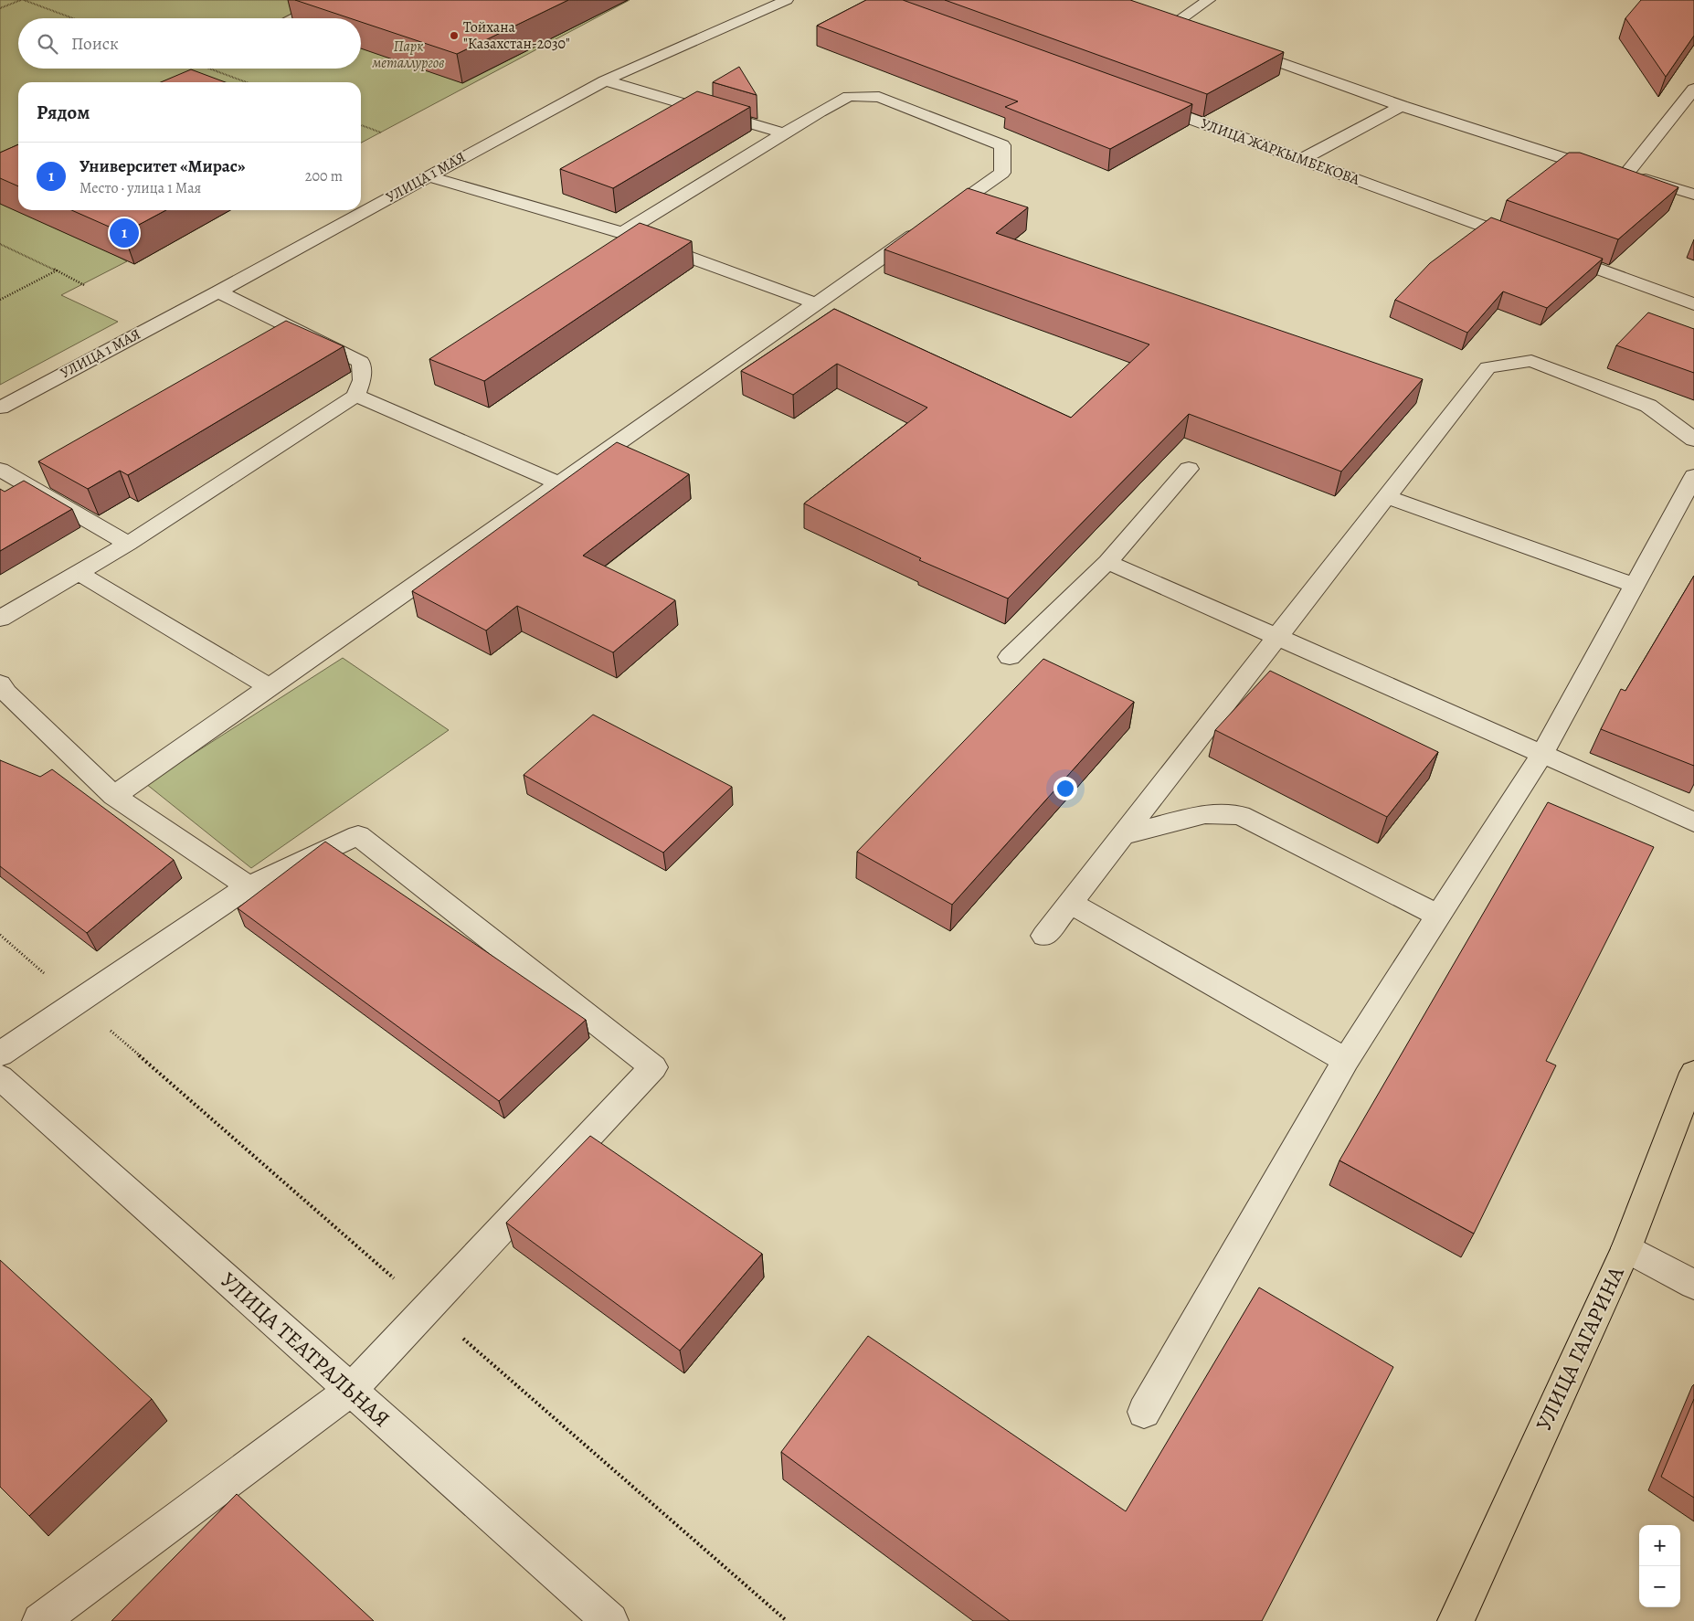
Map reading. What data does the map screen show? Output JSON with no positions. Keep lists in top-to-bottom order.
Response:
{
  "streets": {
    "main road": ["УЛИЦА ГАГАРИНА"],
    "street": ["УЛИЦА ЖАРКЫМБЕКОВА", "УЛИЦА 1 МАЯ", "УЛИЦА ТЕАТРАЛЬНАЯ"]
  },
  "parks": ["Парк металлургов"],
  "places": ["Тойхана \"Казахстан-2030\""],
  "page": {
    "search": "Поиск",
    "heading": "Рядом",
    "list": [
      {
        "mark": "1",
        "name": "Университет «Мирас»",
        "note": "Место · улица 1 Мая",
        "value": "200 m"
      }
    ],
    "pins": "1",
    "map_buttons": ["+", "−"]
  }
}
